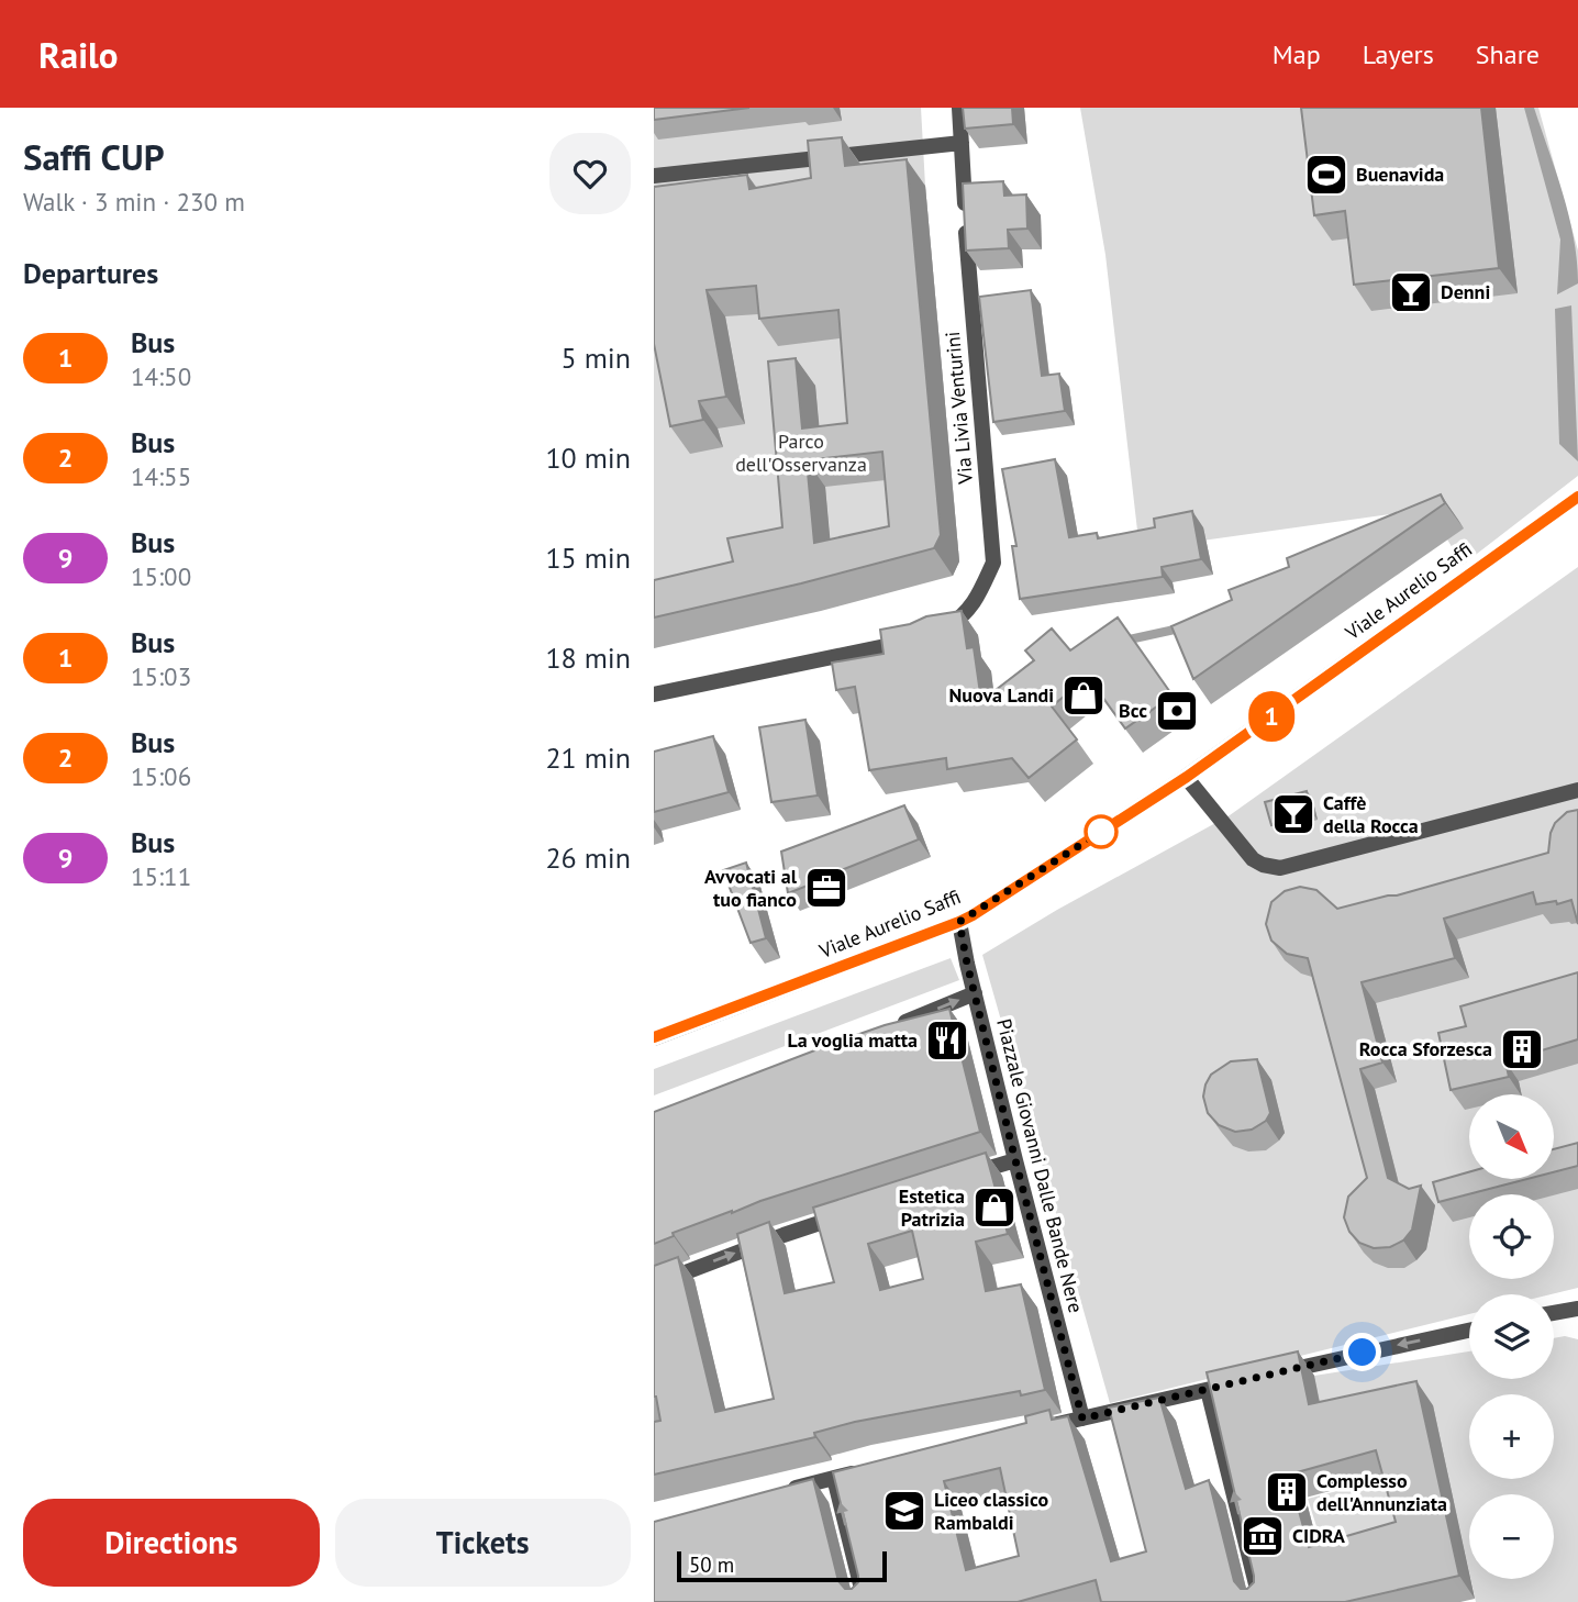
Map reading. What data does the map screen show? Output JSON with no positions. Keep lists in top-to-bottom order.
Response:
{
  "streets": {
    "street": ["Via Livia Venturini", "Viale Aurelio Saffi", "Piazzale Giovanni Dalle Bande Nere"]
  },
  "crossings": [
    ["Viale Aurelio Saffi", "Piazzale Giovanni Dalle Bande Nere"]
  ],
  "parks": ["Parco dell'Osservanza"],
  "places": {
    "sports": ["Buenavida"],
    "bar": ["Denni", "Caffè della Rocca"],
    "shop": ["Nuova Landi", "Estetica Patrizia"],
    "bank": ["Bcc"],
    "office": ["Avvocati al tuo fianco"],
    "restaurant": ["La voglia matta"],
    "building": ["Rocca Sforzesca", "Complesso dell'Annunziata"],
    "school or university": ["Liceo classico Rambaldi"],
    "museum": ["CIDRA"]
  },
  "lines": ["bus line 1"],
  "scale_bar": "50 m",
  "north": "bottom right",
  "page": {
    "header": "Railo",
    "nav": ["Map", "Layers", "Share"],
    "heading": [
      ["Saffi CUP", "Walk · 3 min · 230 m"],
      "Departures"
    ],
    "on_map": "1",
    "list": [
      {
        "mark": "1",
        "name": "Bus",
        "note": "14:50",
        "value": "5 min"
      },
      {
        "mark": "2",
        "name": "Bus",
        "note": "14:55",
        "value": "10 min"
      },
      {
        "mark": "9",
        "name": "Bus",
        "note": "15:00",
        "value": "15 min"
      },
      {
        "mark": "1",
        "name": "Bus",
        "note": "15:03",
        "value": "18 min"
      },
      {
        "mark": "2",
        "name": "Bus",
        "note": "15:06",
        "value": "21 min"
      },
      {
        "mark": "9",
        "name": "Bus",
        "note": "15:11",
        "value": "26 min"
      }
    ],
    "map_buttons": ["+", "−"],
    "buttons": ["Directions", "Tickets"],
    "scale": "50 m"
  }
}
